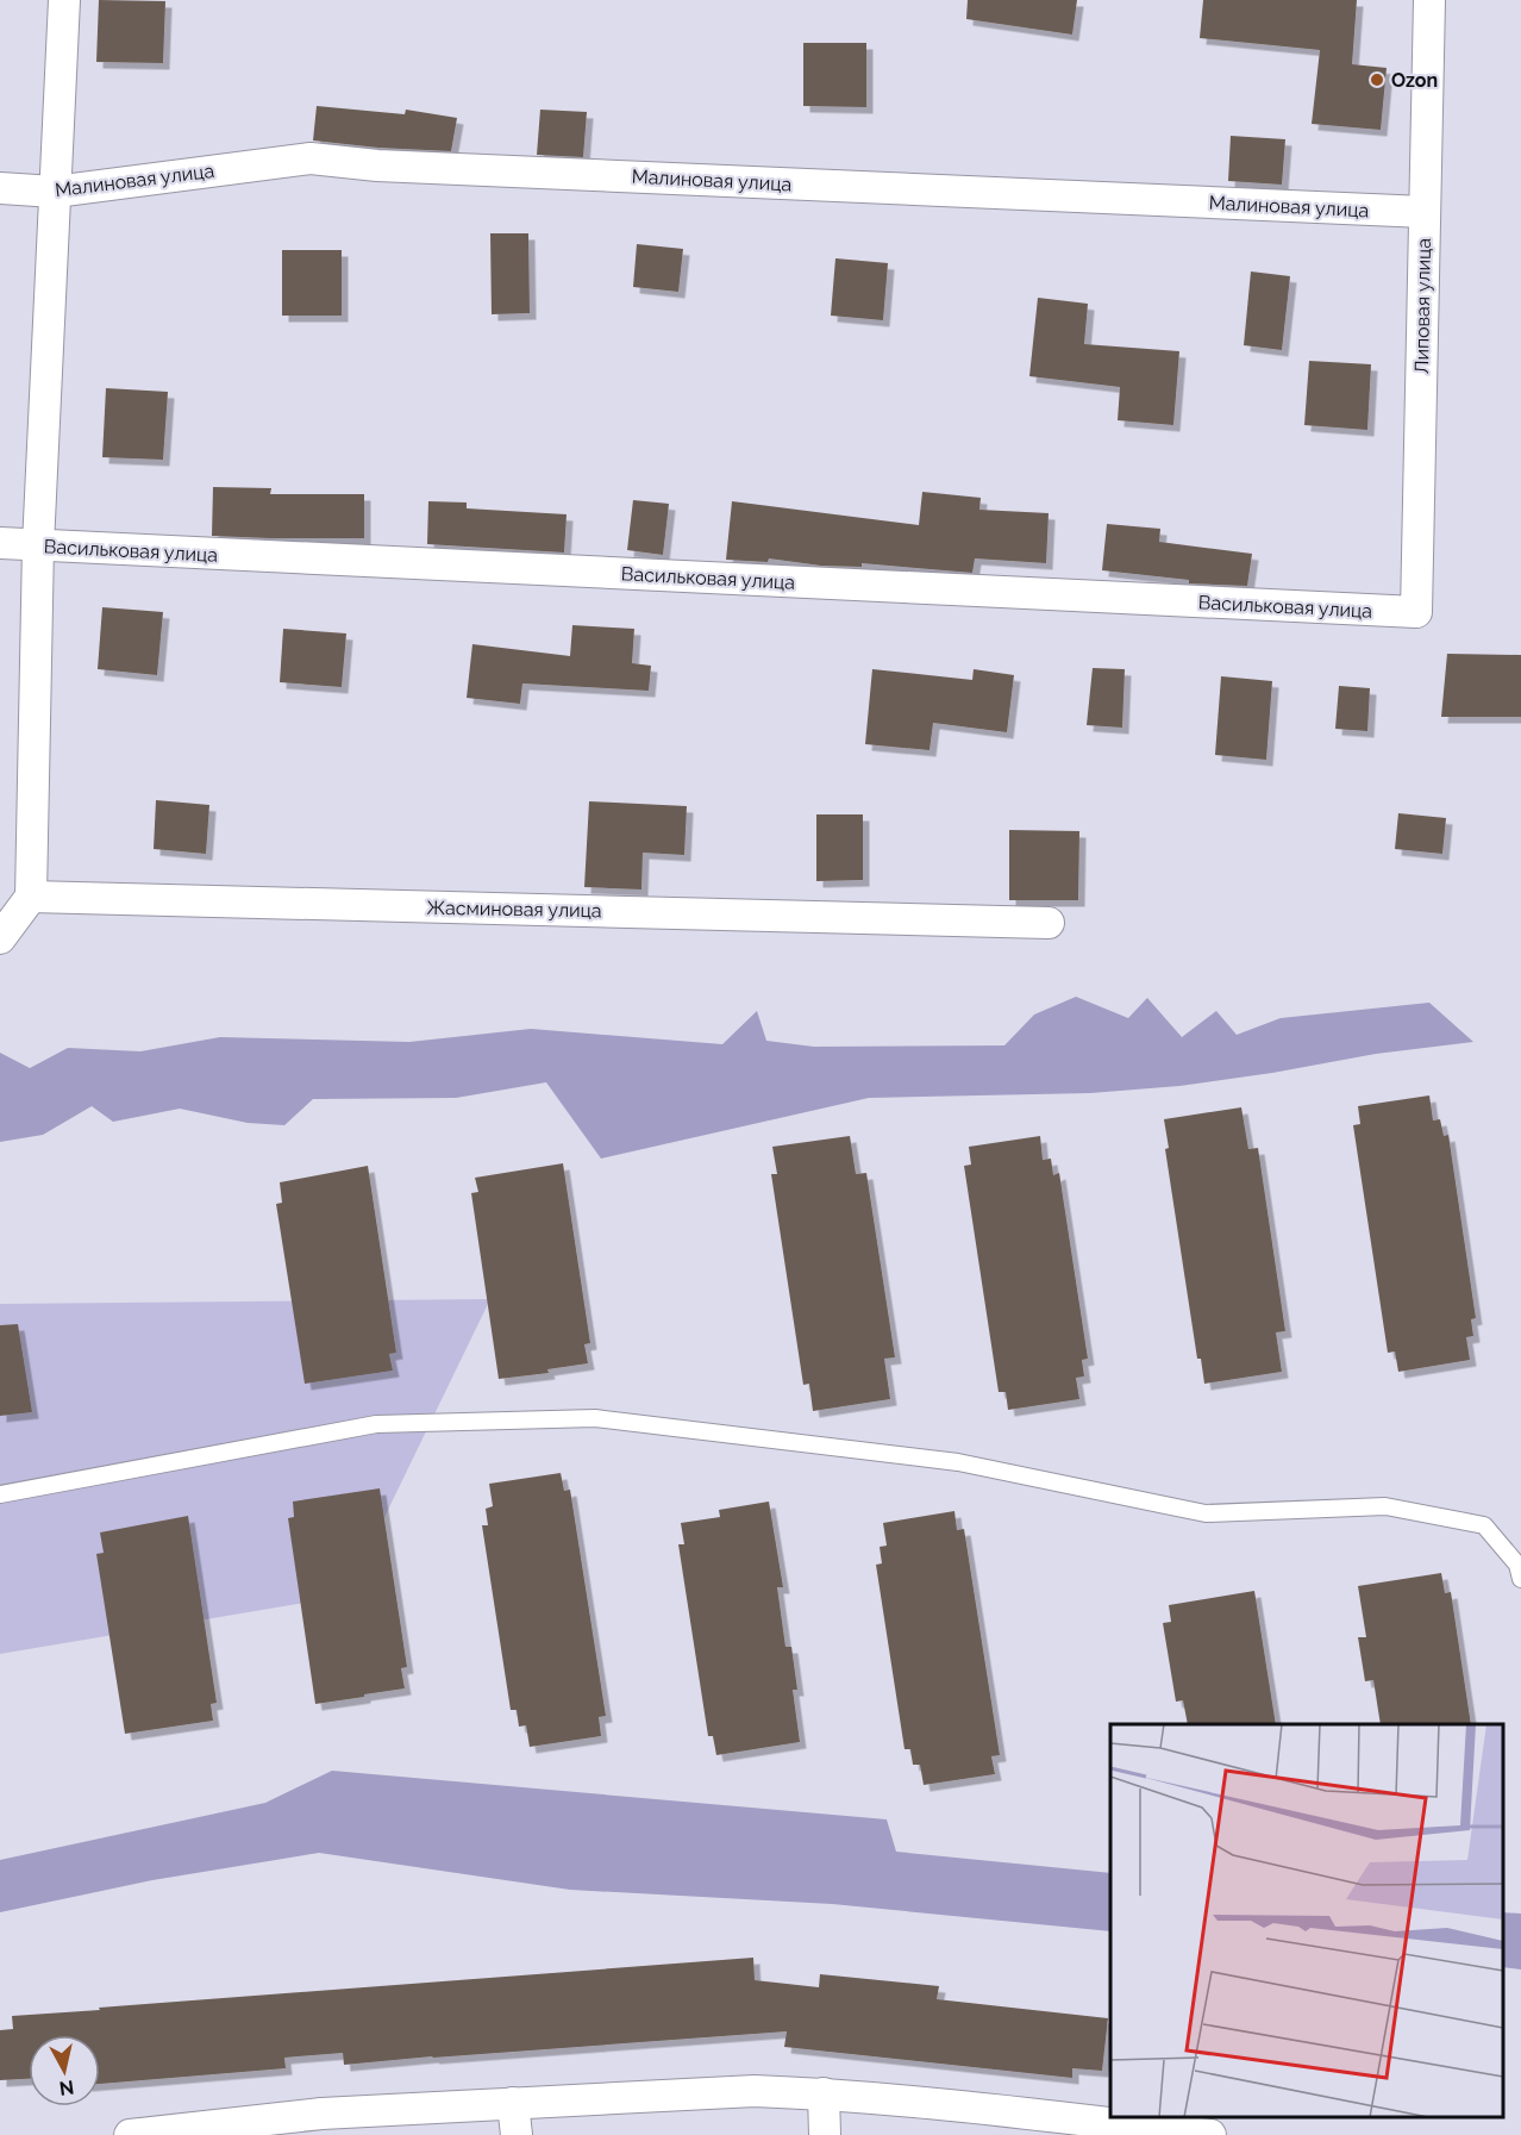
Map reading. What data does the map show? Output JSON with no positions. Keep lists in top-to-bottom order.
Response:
{
  "streets": {
    "street": [
      "Малиновая улица",
      "Липовая улица",
      "Васильковая улица",
      "Жасминовая улица"
    ]
  },
  "crossings": [
    ["Малиновая улица", "Липовая улица"],
    ["Липовая улица", "Васильковая улица"]
  ],
  "places": ["Ozon"],
  "north": "bottom"
}
